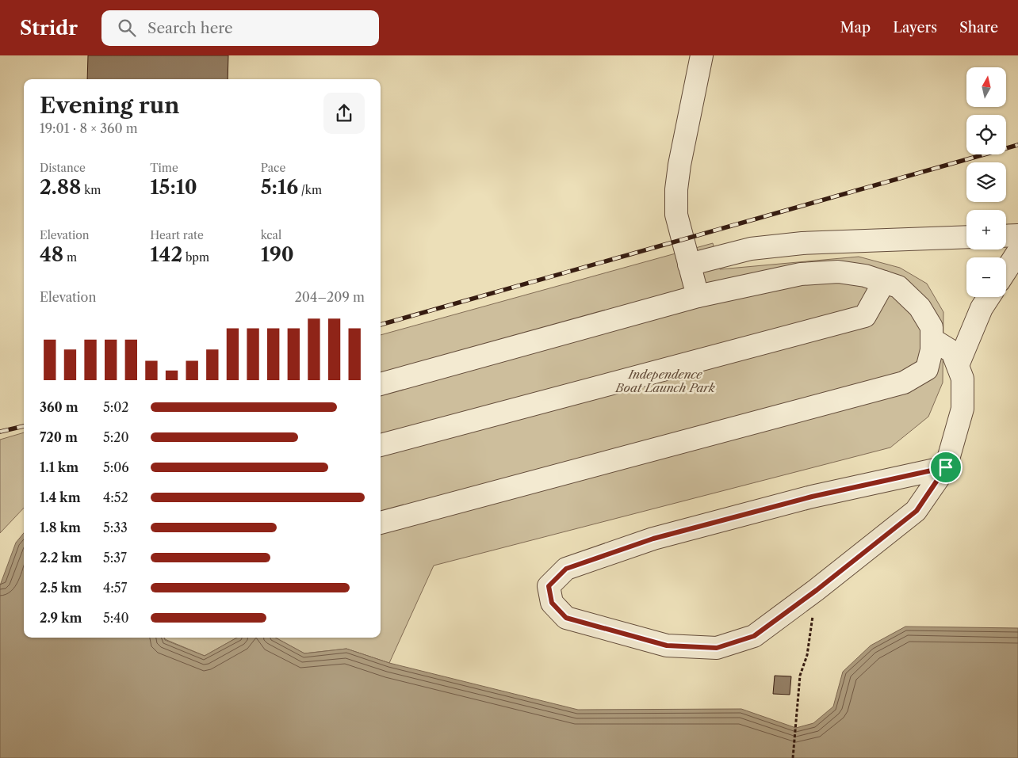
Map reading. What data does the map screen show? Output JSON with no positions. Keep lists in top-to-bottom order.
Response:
{
  "parks": ["Independence Boat Launch Park"],
  "north": "top",
  "page": {
    "header": "Stridr",
    "search": "Search here",
    "nav": ["Map", "Layers", "Share"],
    "map_buttons": ["+", "−"],
    "heading": ["Evening run", "19:01 · 8 × 360 m"],
    "stats": [
      ["Distance", "2.88 km"],
      ["Time", "15:10"],
      ["Pace", "5:16 /km"],
      ["Elevation", "48 m"],
      ["Heart rate", "142 bpm"],
      ["kcal", "190"]
    ],
    "chart": ["Elevation", "204–209 m"],
    "list": [
      {
        "name": "360 m",
        "note": "5:02"
      },
      {
        "name": "720 m",
        "note": "5:20"
      },
      {
        "name": "1.1 km",
        "note": "5:06"
      },
      {
        "name": "1.4 km",
        "note": "4:52"
      },
      {
        "name": "1.8 km",
        "note": "5:33"
      },
      {
        "name": "2.2 km",
        "note": "5:37"
      },
      {
        "name": "2.5 km",
        "note": "4:57"
      },
      {
        "name": "2.9 km",
        "note": "5:40"
      }
    ]
  }
}
